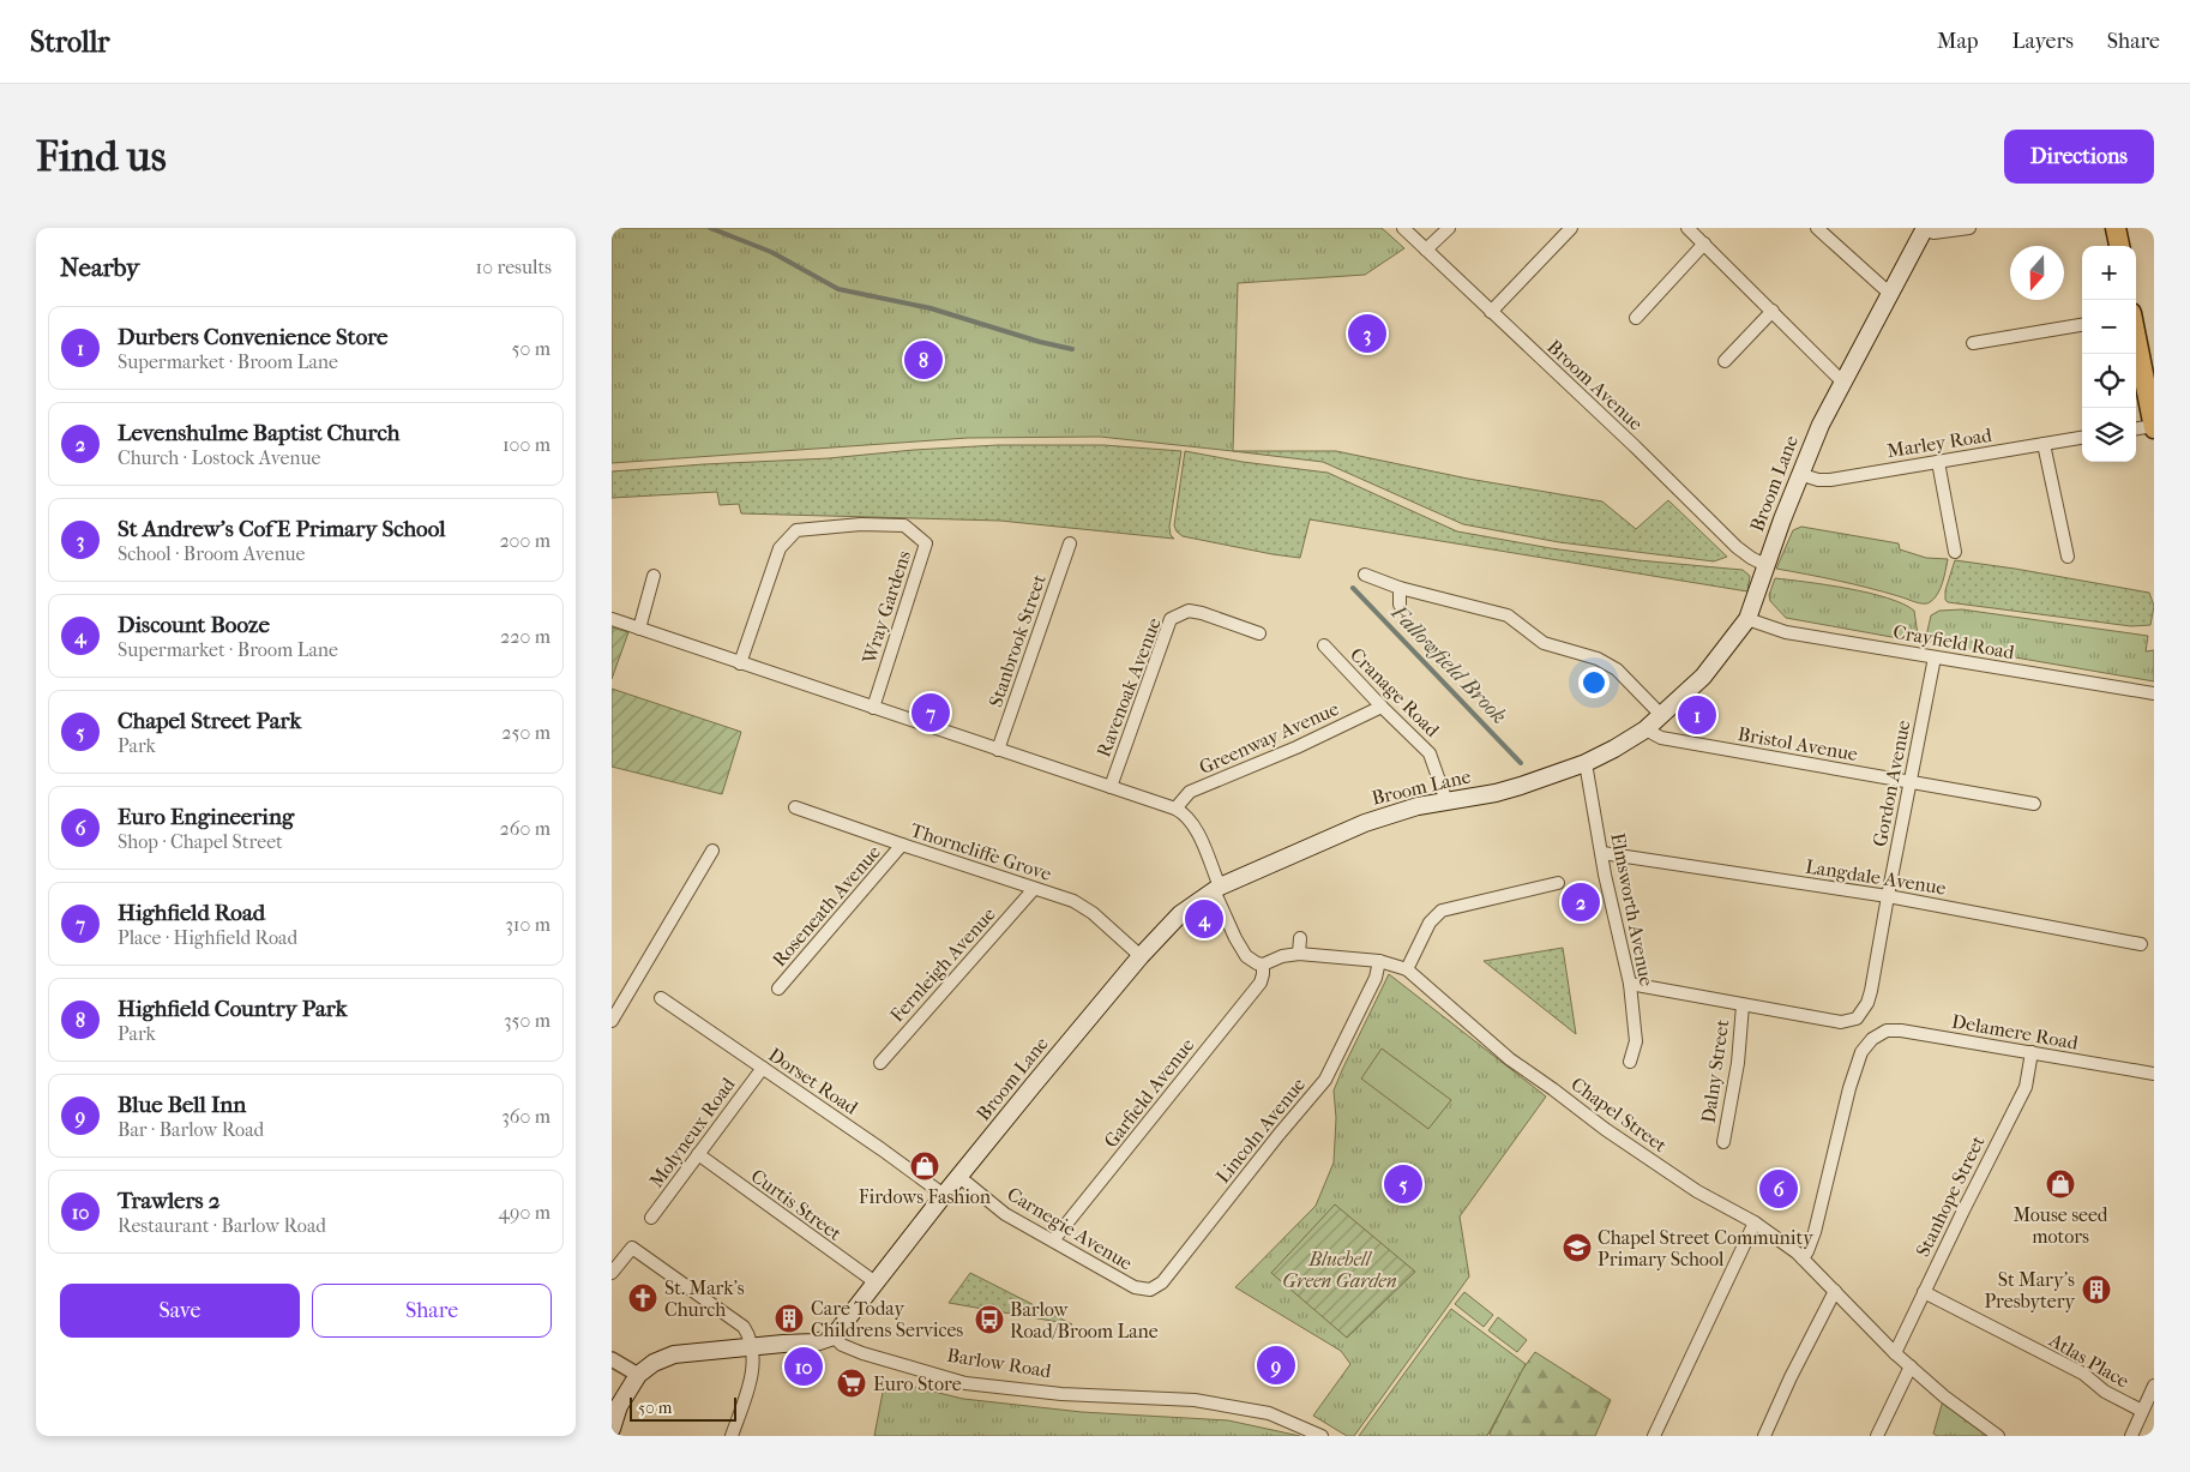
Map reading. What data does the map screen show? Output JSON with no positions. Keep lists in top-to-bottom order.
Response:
{
  "streets": {
    "main road": ["Broom Lane"],
    "street": [
      "Broom Avenue",
      "Marley Road",
      "Wray Gardens",
      "Stanbrook Street",
      "Crayfield Road",
      "Ravenoak Avenue",
      "Cranage Road",
      "Greenway Avenue",
      "Bristol Avenue",
      "Gordon Avenue",
      "Thorncliffe Grove",
      "Langdale Avenue",
      "Roseneath Avenue",
      "Elmsworth Avenue",
      "Fernleigh Avenue",
      "Delamere Road",
      "Dalny Street",
      "Dorset Road",
      "Garfield Avenue",
      "Chapel Street",
      "Lincoln Avenue",
      "Molyneux Road",
      "Stanhope Street",
      "Curtis Street",
      "Carnegie Avenue",
      "Atlas Place",
      "Barlow Road"
    ]
  },
  "crossings": [
    ["Broom Avenue", "Broom Lane"],
    ["Marley Road", "Broom Lane"],
    ["Broom Lane", "Crayfield Road"],
    ["Broom Lane", "Cranage Road"],
    ["Broom Lane", "Bristol Avenue"],
    ["Broom Lane", "Thorncliffe Grove"],
    ["Broom Lane", "Elmsworth Avenue"],
    ["Broom Lane", "Dorset Road"],
    ["Broom Lane", "Curtis Street"],
    ["Broom Lane", "Carnegie Avenue"],
    ["Broom Lane", "Barlow Road"],
    ["Crayfield Road", "Gordon Avenue"],
    ["Cranage Road", "Greenway Avenue"],
    ["Bristol Avenue", "Gordon Avenue"],
    ["Gordon Avenue", "Langdale Avenue"],
    ["Gordon Avenue", "Dalny Street"],
    ["Thorncliffe Grove", "Roseneath Avenue"],
    ["Thorncliffe Grove", "Fernleigh Avenue"],
    ["Langdale Avenue", "Elmsworth Avenue"],
    ["Delamere Road", "Chapel Street"],
    ["Delamere Road", "Stanhope Street"],
    ["Dorset Road", "Molyneux Road"],
    ["Garfield Avenue", "Chapel Street"],
    ["Garfield Avenue", "Carnegie Avenue"],
    ["Chapel Street", "Lincoln Avenue"],
    ["Chapel Street", "Stanhope Street"],
    ["Lincoln Avenue", "Carnegie Avenue"],
    ["Molyneux Road", "Curtis Street"],
    ["Stanhope Street", "Atlas Place"]
  ],
  "water": ["Fallowfield Brook"],
  "parks": ["Bluebell Green Garden"],
  "places": {
    "shop": ["Firdows Fashion", "Mouse seed motors"],
    "school or university": ["Chapel Street Community Primary School"],
    "building": ["St Mary's Presbytery", "Care Today Childrens Services"],
    "church": ["St. Mark's Church"],
    "bus stop": ["Barlow Road/Broom Lane"],
    "supermarket": ["Euro Store"]
  },
  "scale_bar": "50 m",
  "north": "bottom",
  "page": {
    "header": "Strollr",
    "nav": ["Map", "Layers", "Share"],
    "buttons": [
      "Directions",
      ["Save", "Share"]
    ],
    "title": "Find us",
    "heading": ["Nearby", "10 results"],
    "map_buttons": ["+", "−"],
    "list": [
      {
        "mark": "1",
        "name": "Durbers Convenience Store",
        "note": "Supermarket · Broom Lane",
        "value": "50 m"
      },
      {
        "mark": "2",
        "name": "Levenshulme Baptist Church",
        "note": "Church · Lostock Avenue",
        "value": "100 m"
      },
      {
        "mark": "3",
        "name": "St Andrew's CofE Primary School",
        "note": "School · Broom Avenue",
        "value": "200 m"
      },
      {
        "mark": "4",
        "name": "Discount Booze",
        "note": "Supermarket · Broom Lane",
        "value": "220 m"
      },
      {
        "mark": "5",
        "name": "Chapel Street Park",
        "note": "Park",
        "value": "250 m"
      },
      {
        "mark": "6",
        "name": "Euro Engineering",
        "note": "Shop · Chapel Street",
        "value": "260 m"
      },
      {
        "mark": "7",
        "name": "Highfield Road",
        "note": "Place · Highfield Road",
        "value": "310 m"
      },
      {
        "mark": "8",
        "name": "Highfield Country Park",
        "note": "Park",
        "value": "350 m"
      },
      {
        "mark": "9",
        "name": "Blue Bell Inn",
        "note": "Bar · Barlow Road",
        "value": "360 m"
      },
      {
        "mark": "10",
        "name": "Trawlers 2",
        "note": "Restaurant · Barlow Road",
        "value": "490 m"
      }
    ],
    "pins": [
      "3",
      "8",
      "7",
      "1",
      "2",
      "4",
      "5",
      "6",
      "9",
      "10"
    ],
    "scale": "50 m"
  }
}
